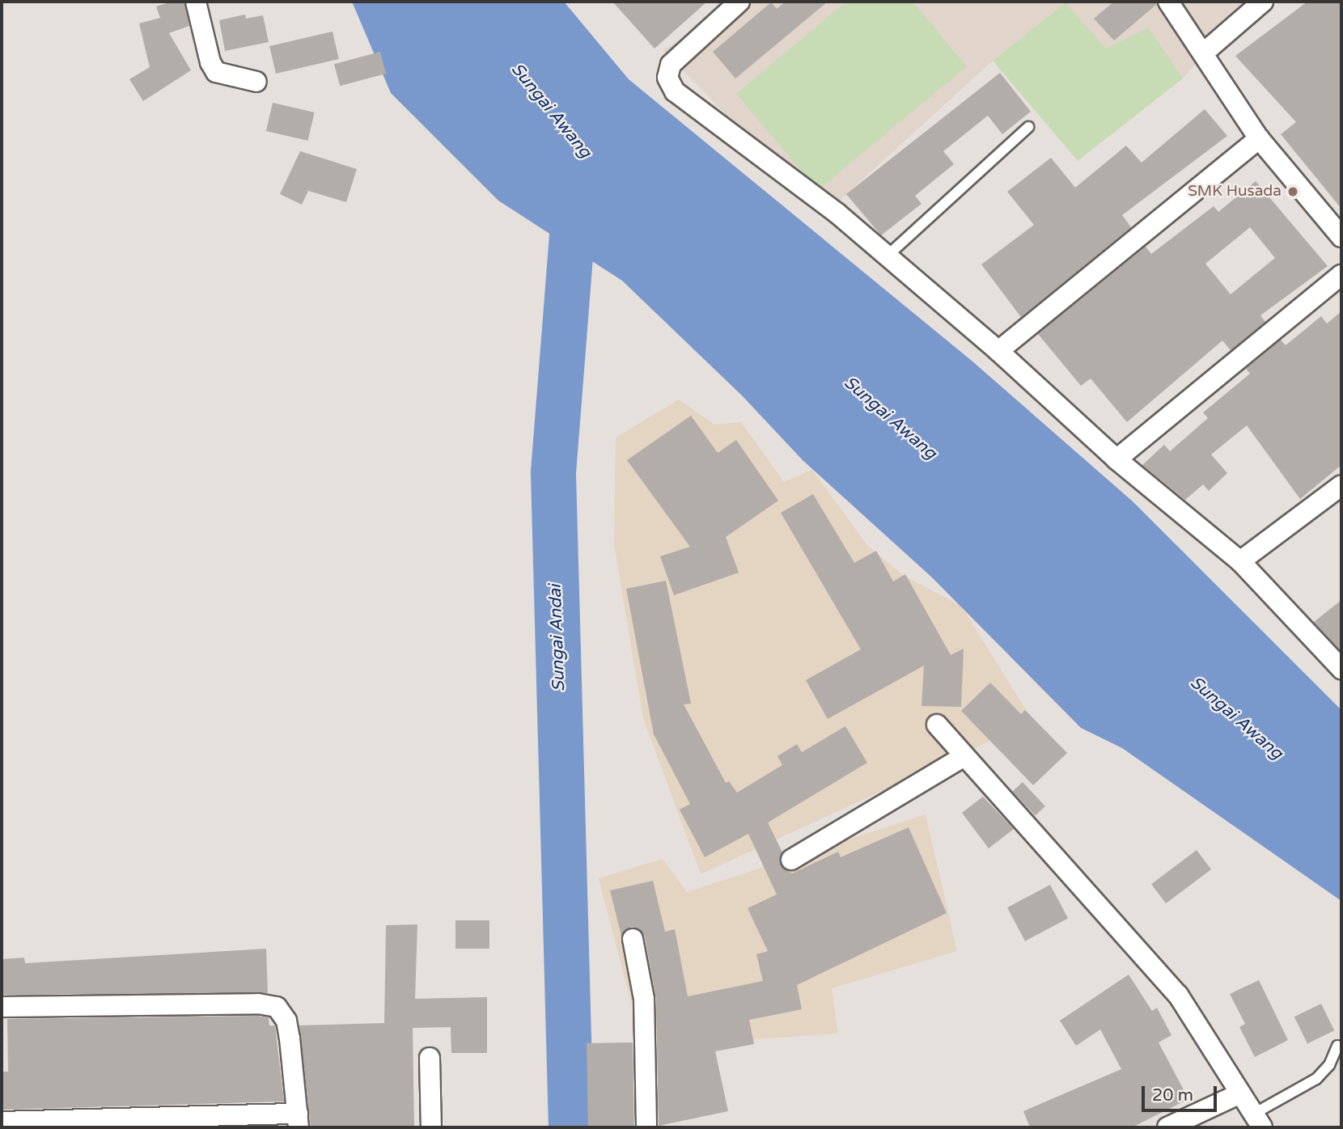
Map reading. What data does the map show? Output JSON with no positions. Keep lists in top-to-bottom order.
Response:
{
  "water": ["Sungai Awang", "Sungai Andai"],
  "places": ["SMK Husada"],
  "scale_bar": "20 m"
}
